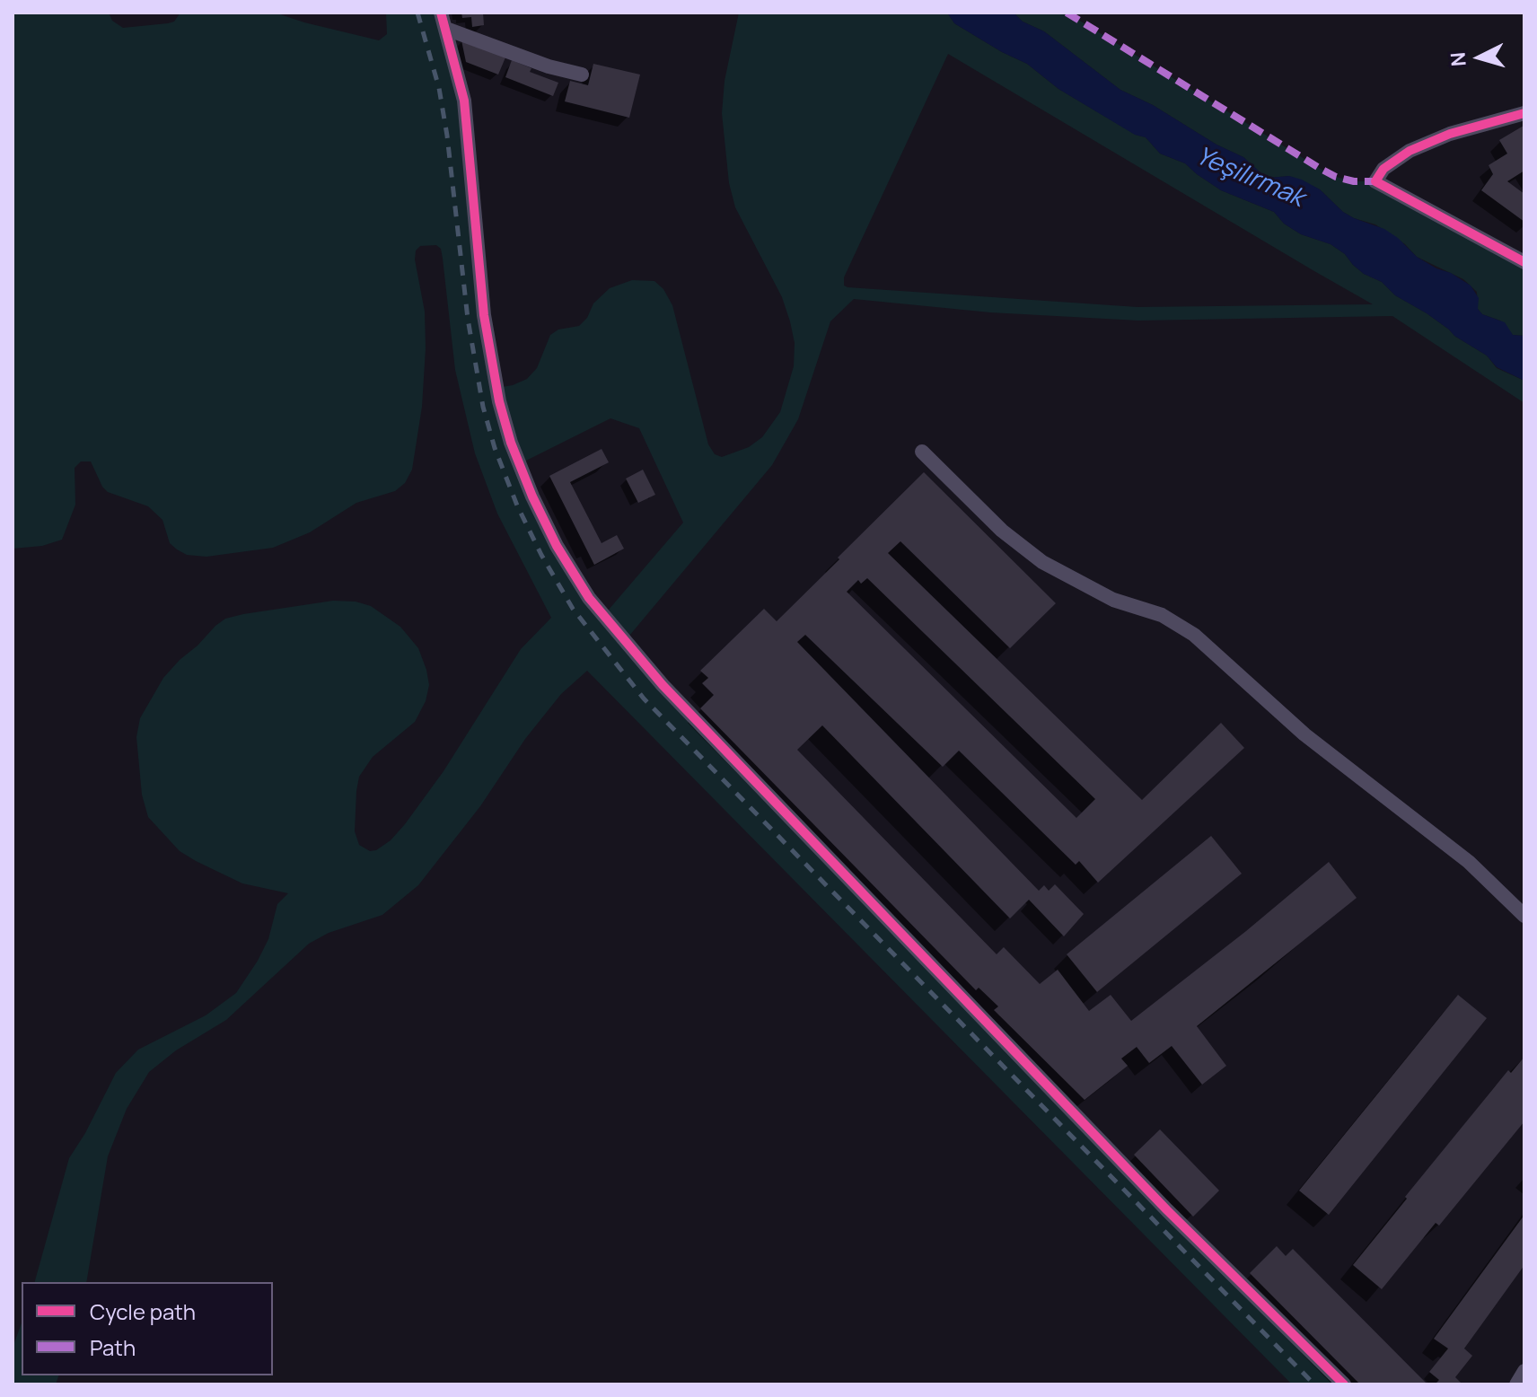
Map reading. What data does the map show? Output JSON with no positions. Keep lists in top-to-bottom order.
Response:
{
  "water": ["Yeşilırmak"],
  "legend": ["Cycle path", "Path"],
  "north": "left"
}
